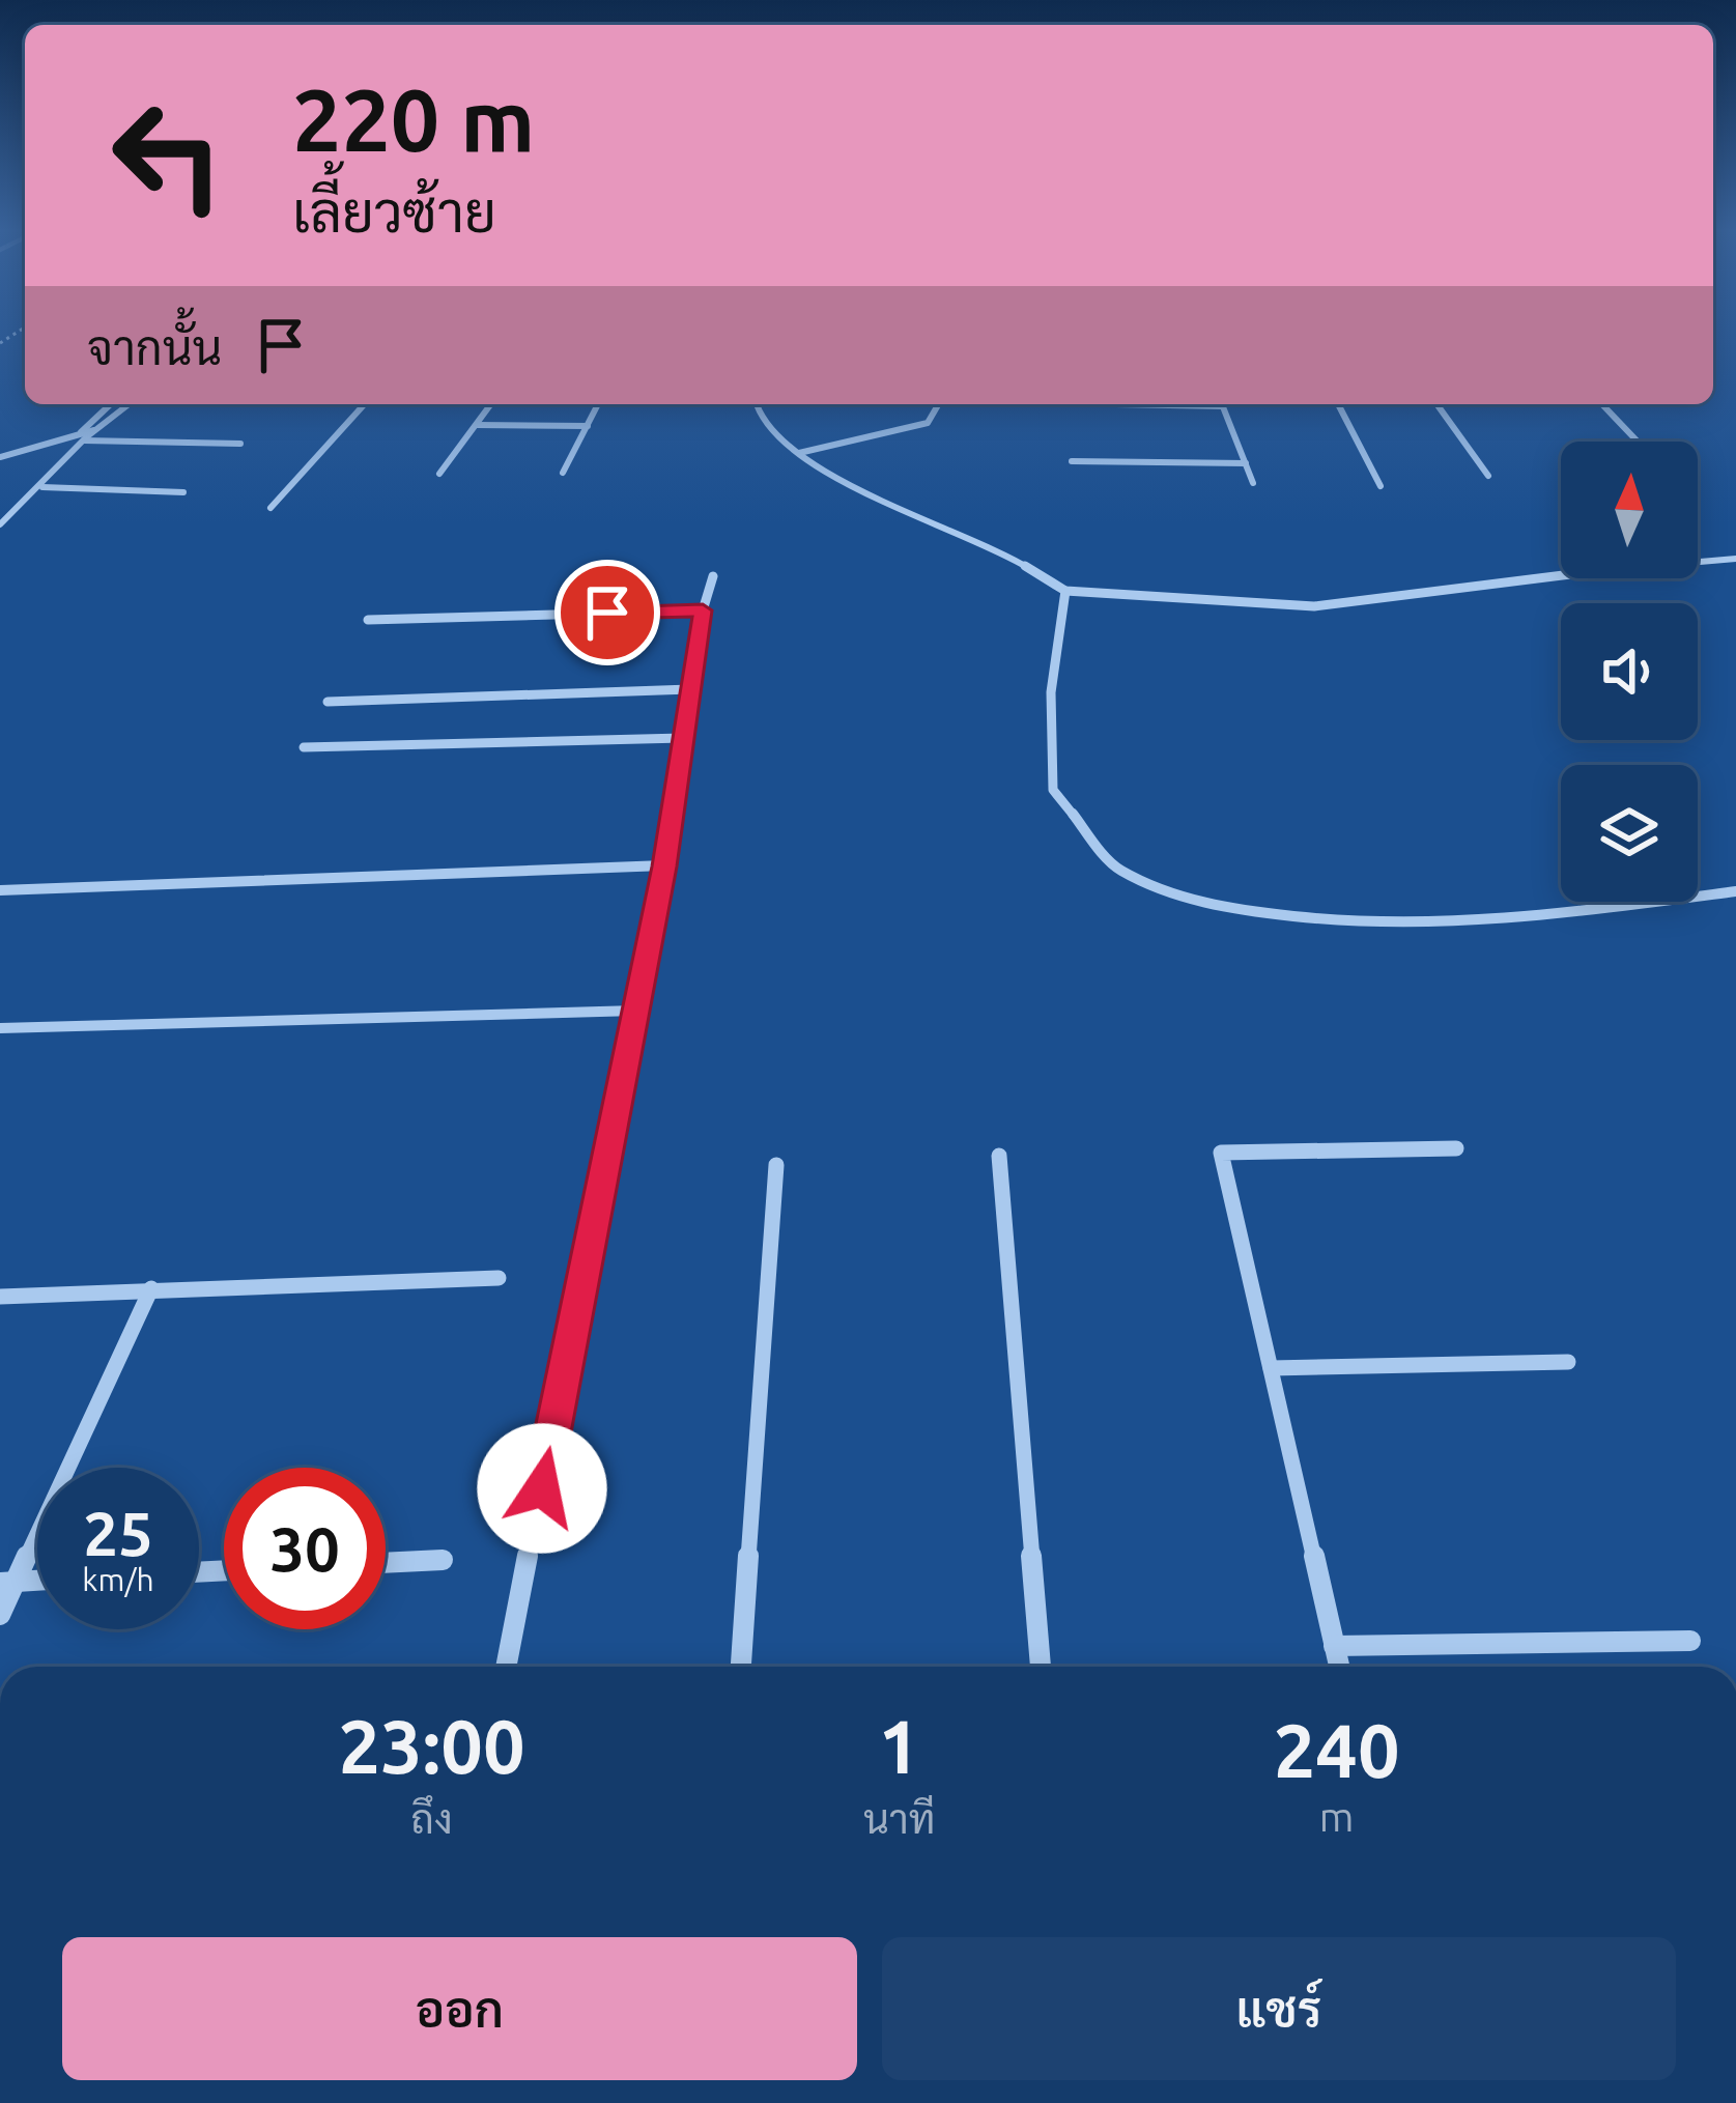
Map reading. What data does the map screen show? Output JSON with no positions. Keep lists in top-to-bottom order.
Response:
{
  "north": "top",
  "page": {
    "turn": ["220 m", "เลี้ยวซ้าย"],
    "then": "จากนั้น",
    "speed": "25 km/h",
    "limit": "30",
    "eta": [
      "23:00",
      "ถึง",
      "1",
      "นาที",
      "240",
      "m"
    ],
    "buttons": ["ออก", "แชร์"]
  }
}
